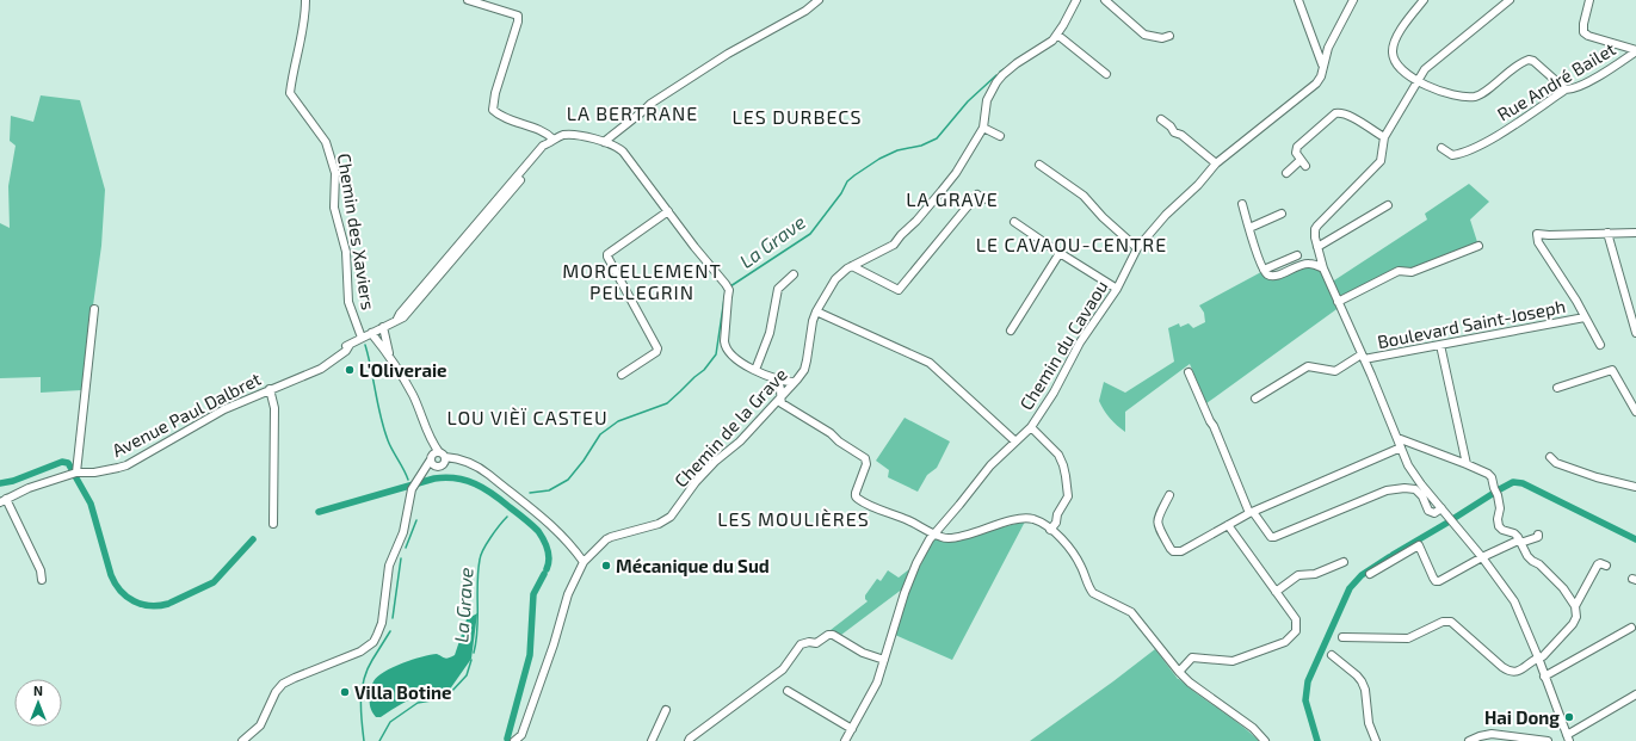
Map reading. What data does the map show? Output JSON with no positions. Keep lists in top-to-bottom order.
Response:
{
  "streets": {
    "street": [
      "Rue André Bailet",
      "Chemin des Xaviers",
      "Boulevard Saint-Joseph",
      "Chemin du Cavaou",
      "Avenue Paul Dalbret",
      "Chemin de la Grave"
    ]
  },
  "crossings": [
    ["Chemin des Xaviers", "Avenue Paul Dalbret"]
  ],
  "districts": [
    "LA BERTRANE",
    "LES DURBECS",
    "LA GRAVE",
    "LE CAVAOU-CENTRE",
    "MORCELLEMENT PELLEGRIN",
    "LOU VIÈÏ CASTEU",
    "LES MOULIÈRES"
  ],
  "water": ["La Grave"],
  "places": [
    "L'Oliveraie",
    "Mécanique du Sud",
    "Villa Botine",
    "Hai Dong"
  ],
  "north": "top"
}
